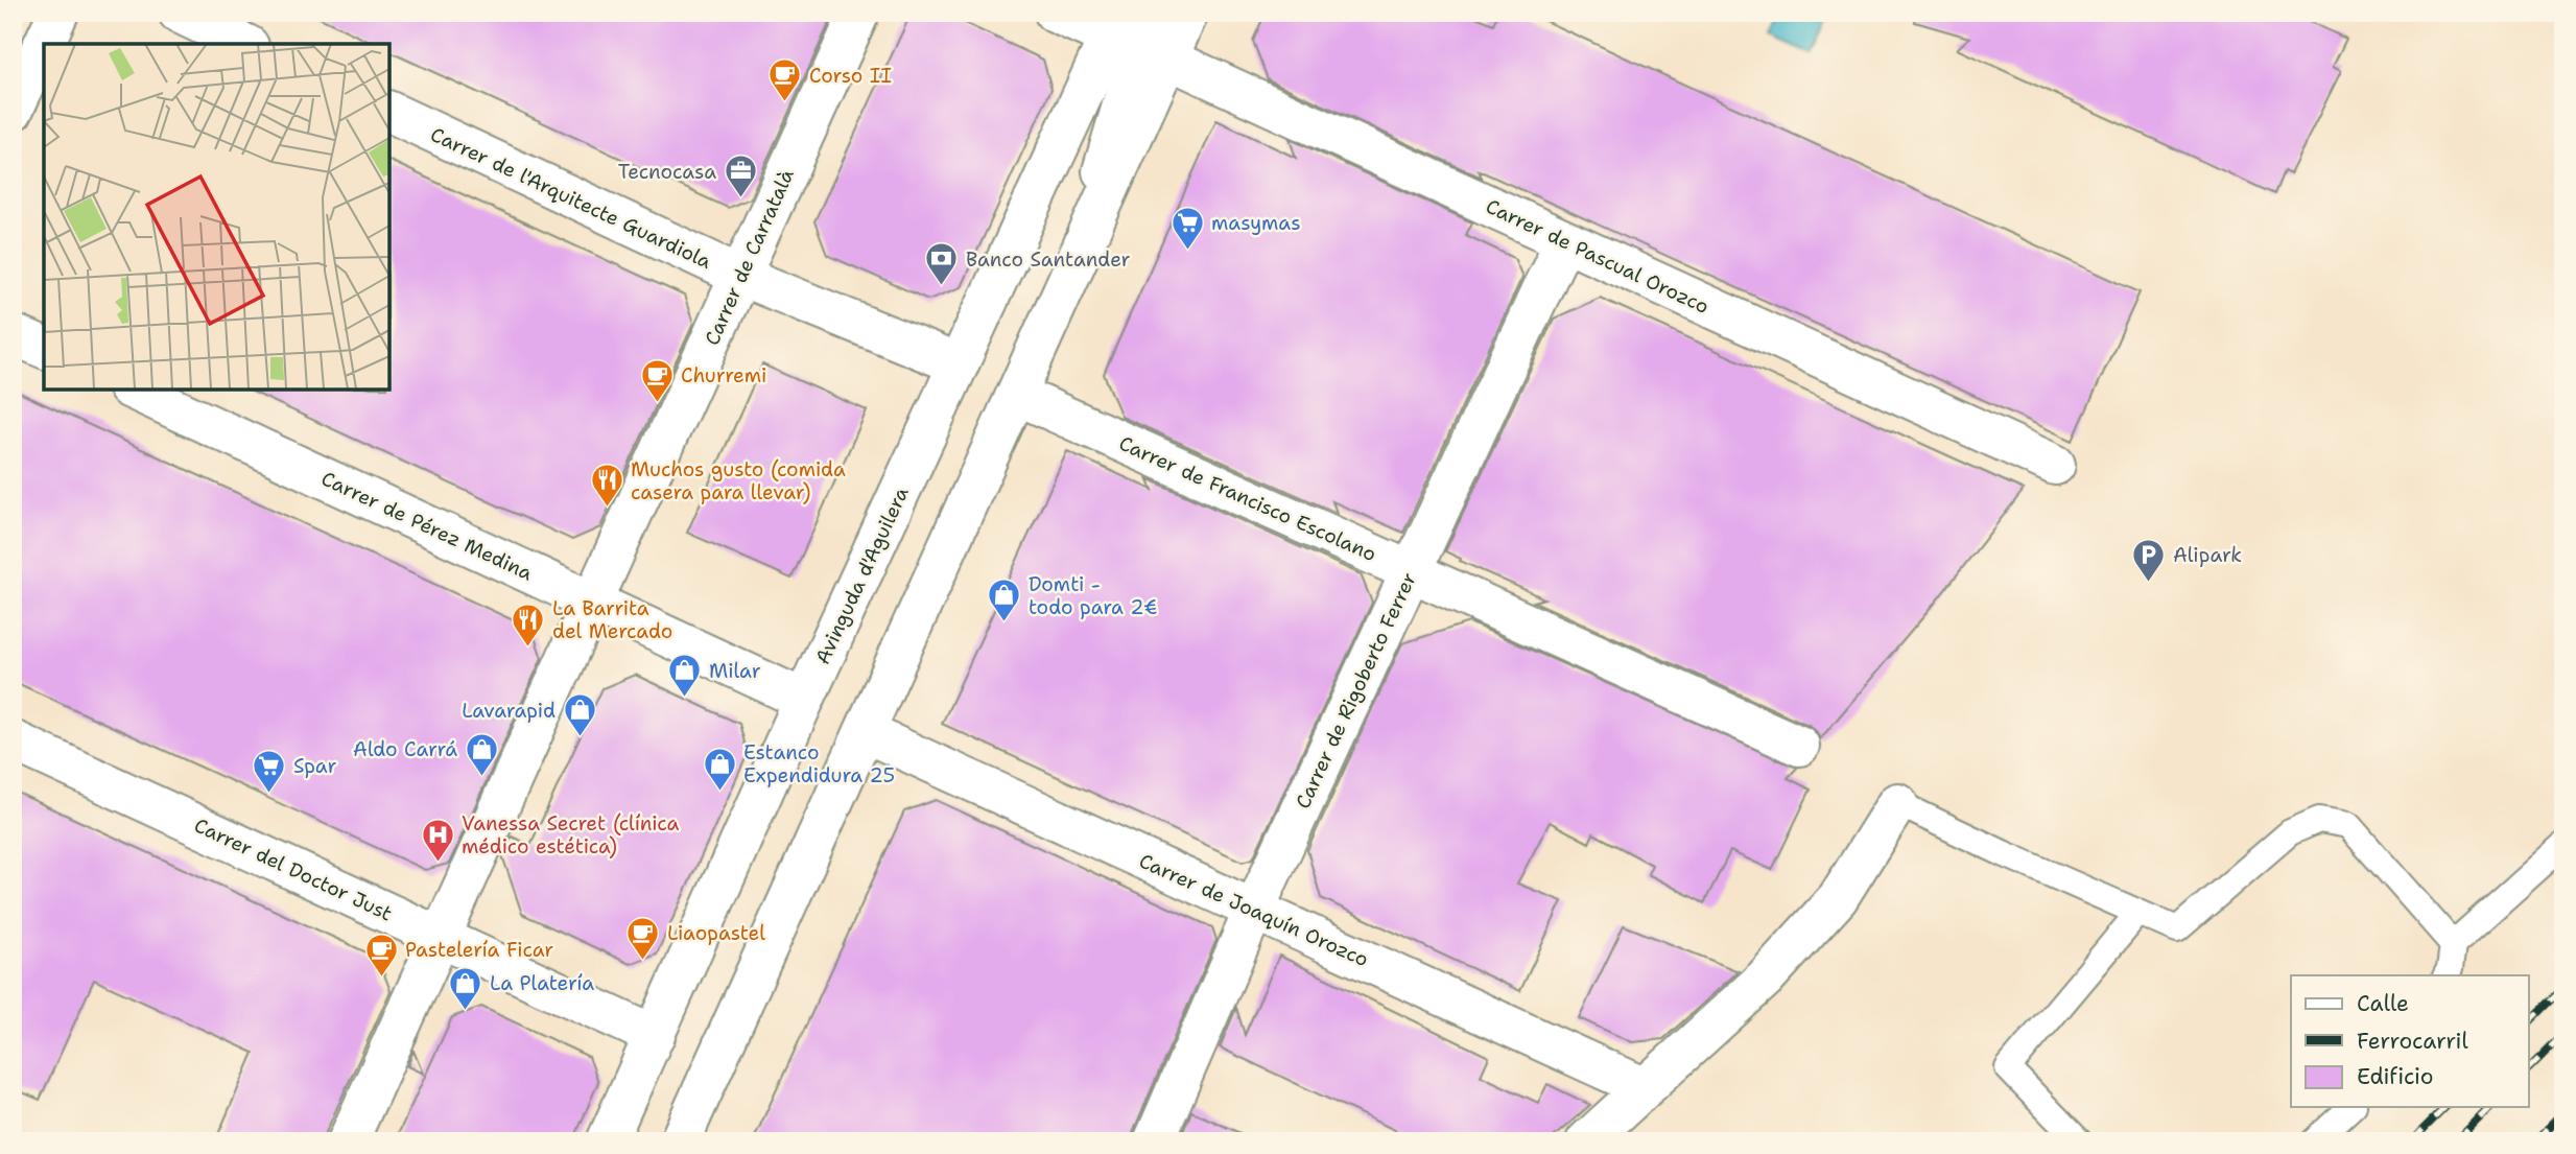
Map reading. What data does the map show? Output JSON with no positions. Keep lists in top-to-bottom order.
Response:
{
  "streets": {
    "street": [
      "Carrer de l'Arquitecte Guardiola",
      "Carrer de Pascual Orozco",
      "Carrer de Carratalà",
      "Carrer de Francisco Escolano",
      "Carrer de Pérez Medina",
      "Avinguda d'Aguilera",
      "Carrer de Rigoberto Ferrer",
      "Carrer del Doctor Just",
      "Carrer de Joaquín Orozco"
    ]
  },
  "crossings": [
    ["Carrer de l'Arquitecte Guardiola", "Carrer de Carratalà"],
    ["Carrer de l'Arquitecte Guardiola", "Avinguda d'Aguilera"],
    ["Carrer de Pascual Orozco", "Avinguda d'Aguilera"],
    ["Carrer de Pascual Orozco", "Carrer de Rigoberto Ferrer"],
    ["Carrer de Carratalà", "Carrer de Pérez Medina"],
    ["Carrer de Carratalà", "Carrer del Doctor Just"],
    ["Carrer de Francisco Escolano", "Avinguda d'Aguilera"],
    ["Carrer de Francisco Escolano", "Carrer de Rigoberto Ferrer"],
    ["Carrer de Pérez Medina", "Avinguda d'Aguilera"],
    ["Avinguda d'Aguilera", "Carrer del Doctor Just"],
    ["Avinguda d'Aguilera", "Carrer de Joaquín Orozco"],
    ["Carrer de Rigoberto Ferrer", "Carrer de Joaquín Orozco"]
  ],
  "places": {
    "cafe": [
      "Corso II",
      "Churremi",
      "Liaopastel",
      "Pastelería Ficar"
    ],
    "office": ["Tecnocasa"],
    "supermarket": ["masymas", "Spar"],
    "bank": ["Banco Santander"],
    "restaurant": ["Muchos gusto (comida casera para llevar)", "La Barrita del Mercado"],
    "parking": ["Alipark"],
    "shop": [
      "Domti - todo para 2€",
      "Milar",
      "Lavarapid",
      "Aldo Carrá",
      "Estanco Expendidura 25",
      "La Platería"
    ],
    "hospital": ["Vanessa Secret (clínica médico estética)"]
  },
  "legend": ["Calle", "Ferrocarril", "Edificio"]
}
